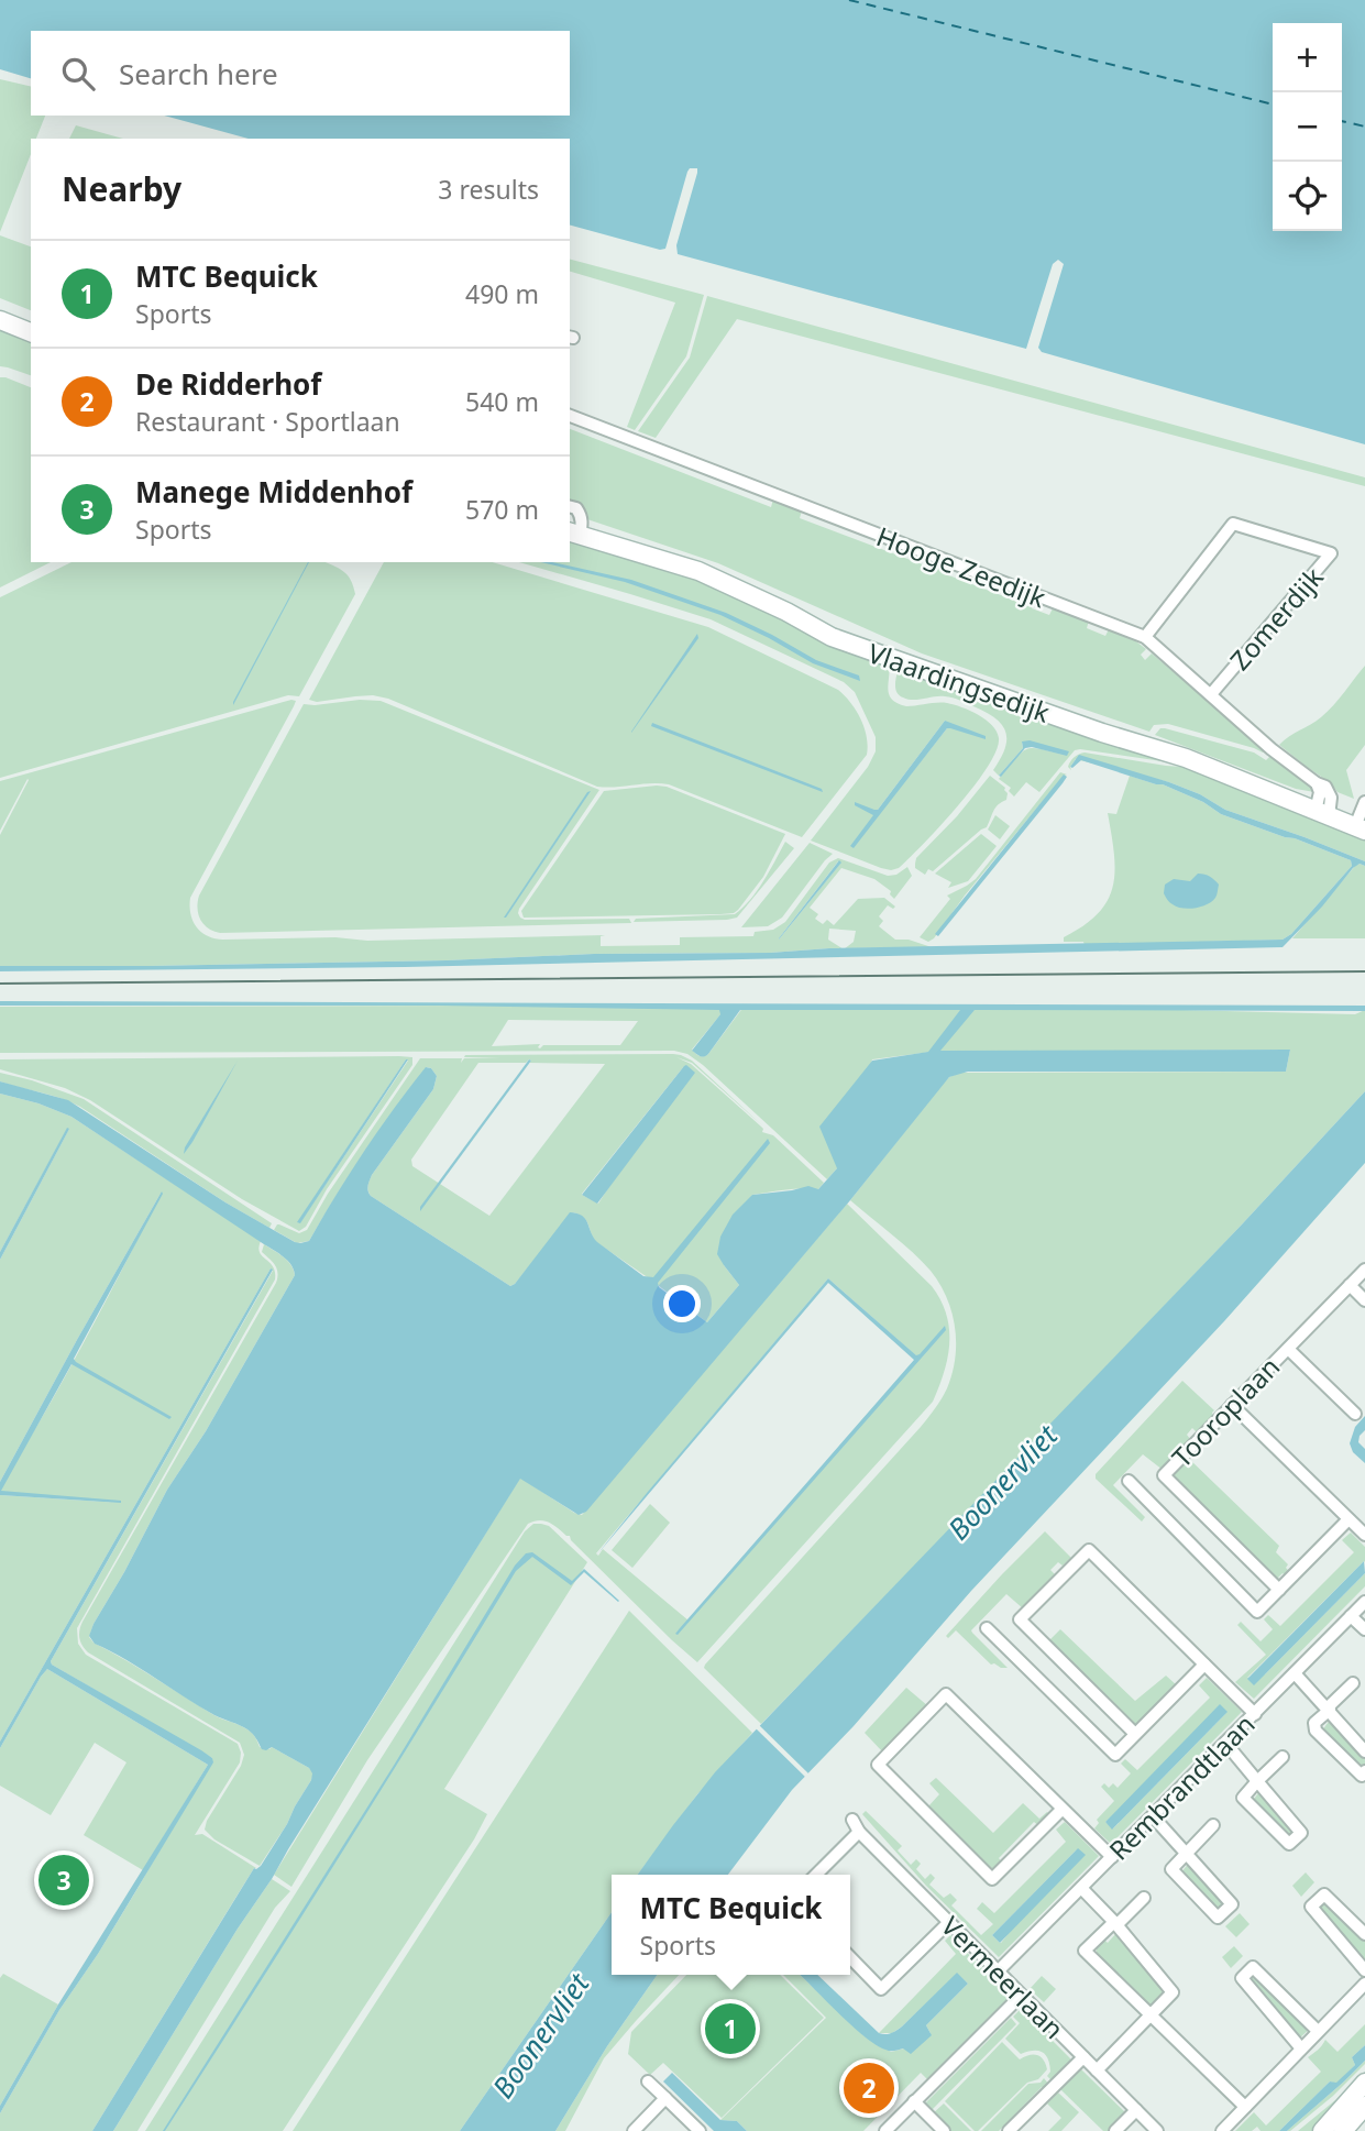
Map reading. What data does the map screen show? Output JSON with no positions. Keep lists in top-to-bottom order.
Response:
{
  "streets": {
    "street": [
      "Hooge Zeedijk",
      "Zomerdijk",
      "Vlaardingsedijk",
      "Tooroplaan",
      "Rembrandtlaan",
      "Vermeerlaan"
    ]
  },
  "crossings": [
    ["Hooge Zeedijk", "Zomerdijk"],
    ["Hooge Zeedijk", "Vlaardingsedijk"],
    ["Rembrandtlaan", "Vermeerlaan"]
  ],
  "water": ["Boonervliet"],
  "page": {
    "map_buttons": ["+", "−"],
    "search": "Search here",
    "heading": ["Nearby", "3 results"],
    "list": [
      {
        "mark": "1",
        "name": "MTC Bequick",
        "note": "Sports",
        "value": "490 m"
      },
      {
        "mark": "2",
        "name": "De Ridderhof",
        "note": "Restaurant · Sportlaan",
        "value": "540 m"
      },
      {
        "mark": "3",
        "name": "Manege Middenhof",
        "note": "Sports",
        "value": "570 m"
      }
    ],
    "pins": ["3", "1", "2"],
    "popup": ["MTC Bequick", "Sports"]
  }
}
